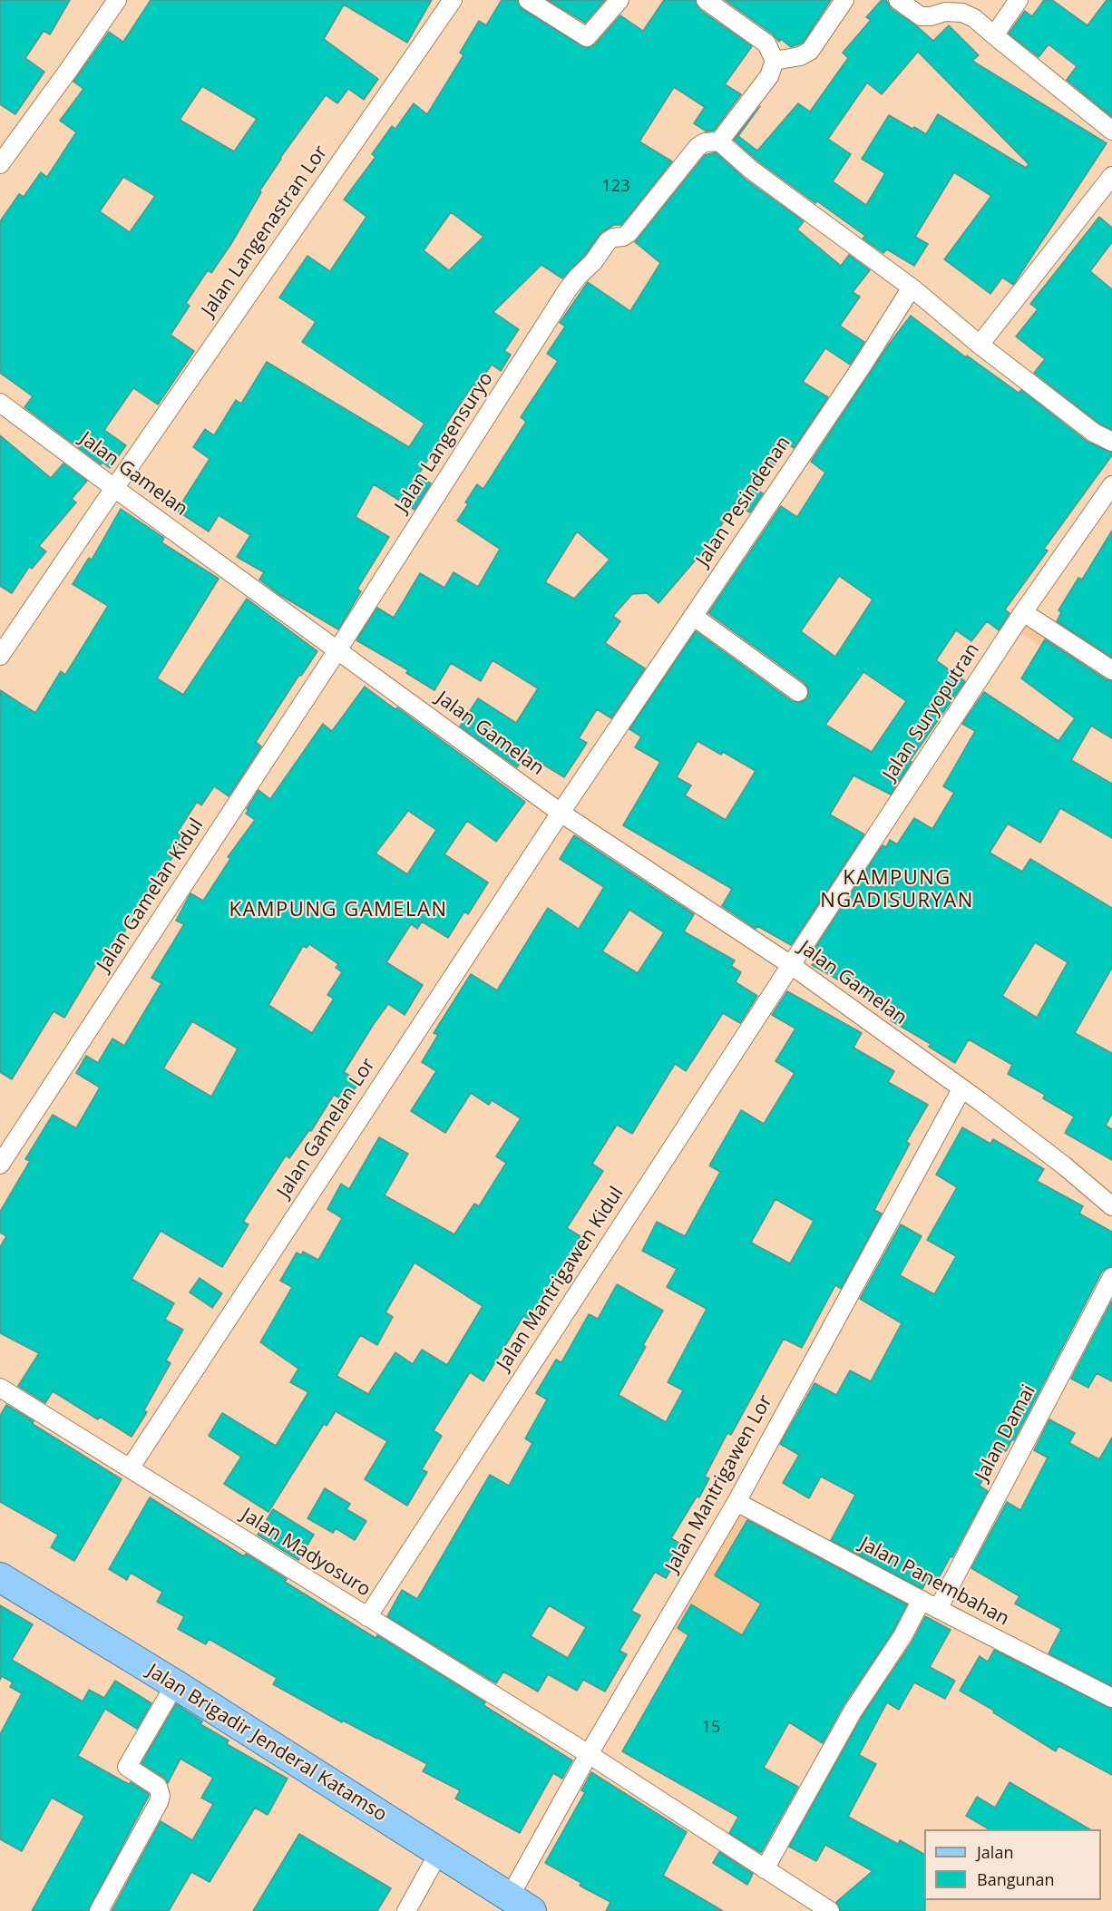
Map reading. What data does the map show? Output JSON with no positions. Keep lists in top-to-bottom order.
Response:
{
  "streets": {
    "main road": ["Jalan Brigadir Jenderal Katamso"],
    "street": [
      "Jalan Langenastran Lor",
      "Jalan Langensuryo",
      "Jalan Gamelan",
      "Jalan Pesindenan",
      "Jalan Suryoputran",
      "Jalan Gamelan Kidul",
      "Jalan Gamelan Lor",
      "Jalan Mantrigawen Kidul",
      "Jalan Damai",
      "Jalan Mantrigawen Lor",
      "Jalan Madyosuro",
      "Jalan Panembahan"
    ]
  },
  "crossings": [
    ["Jalan Langenastran Lor", "Jalan Gamelan"],
    ["Jalan Langensuryo", "Jalan Gamelan"],
    ["Jalan Langensuryo", "Jalan Gamelan Kidul"],
    ["Jalan Gamelan", "Jalan Pesindenan"],
    ["Jalan Gamelan", "Jalan Suryoputran"],
    ["Jalan Gamelan", "Jalan Gamelan Kidul"],
    ["Jalan Gamelan", "Jalan Gamelan Lor"],
    ["Jalan Gamelan", "Jalan Mantrigawen Kidul"],
    ["Jalan Gamelan", "Jalan Mantrigawen Lor"],
    ["Jalan Pesindenan", "Jalan Gamelan Lor"],
    ["Jalan Suryoputran", "Jalan Mantrigawen Kidul"],
    ["Jalan Gamelan Lor", "Jalan Madyosuro"],
    ["Jalan Mantrigawen Kidul", "Jalan Madyosuro"],
    ["Jalan Damai", "Jalan Panembahan"],
    ["Jalan Mantrigawen Lor", "Jalan Madyosuro"],
    ["Jalan Mantrigawen Lor", "Jalan Panembahan"],
    ["Jalan Mantrigawen Lor", "Jalan Brigadir Jenderal Katamso"]
  ],
  "districts": ["KAMPUNG NGADISURYAN", "KAMPUNG GAMELAN"],
  "house_numbers": ["123", "15"],
  "legend": ["Jalan", "Bangunan"]
}
